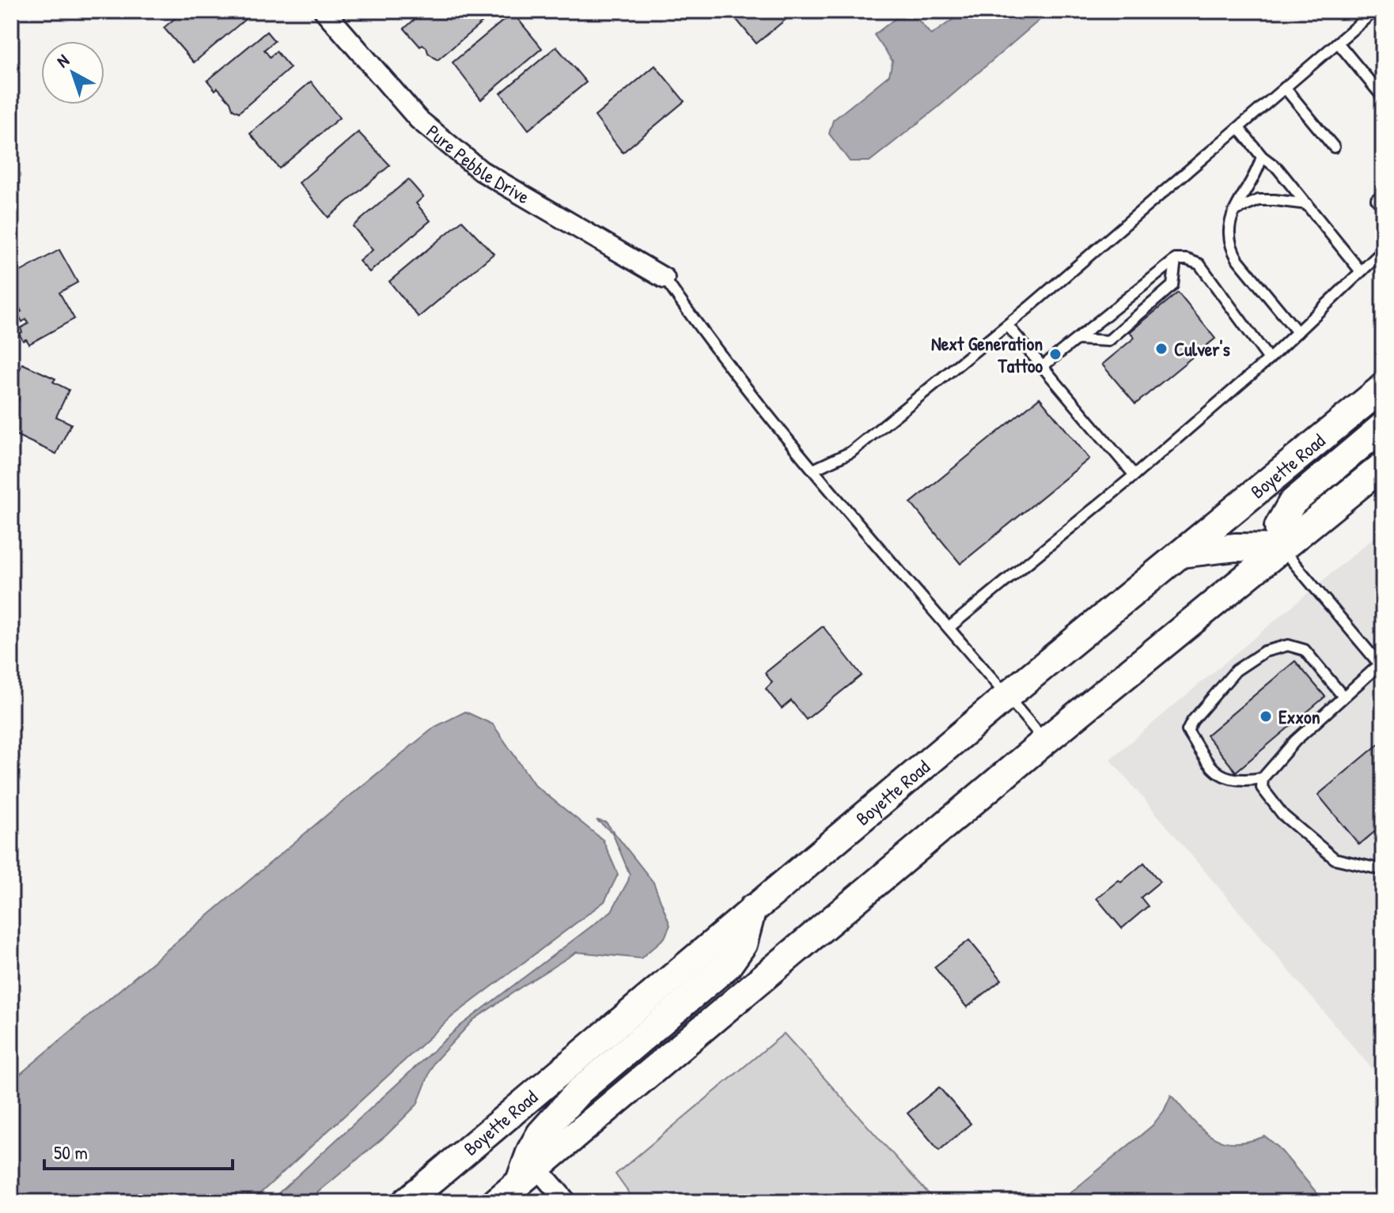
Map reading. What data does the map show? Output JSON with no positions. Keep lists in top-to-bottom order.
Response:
{
  "streets": {
    "main road": ["Boyette Road"],
    "street": ["Pure Pebble Drive"]
  },
  "places": ["Culver's", "Next Generation Tattoo", "Exxon"],
  "scale_bar": "50 m",
  "north": "top left"
}
